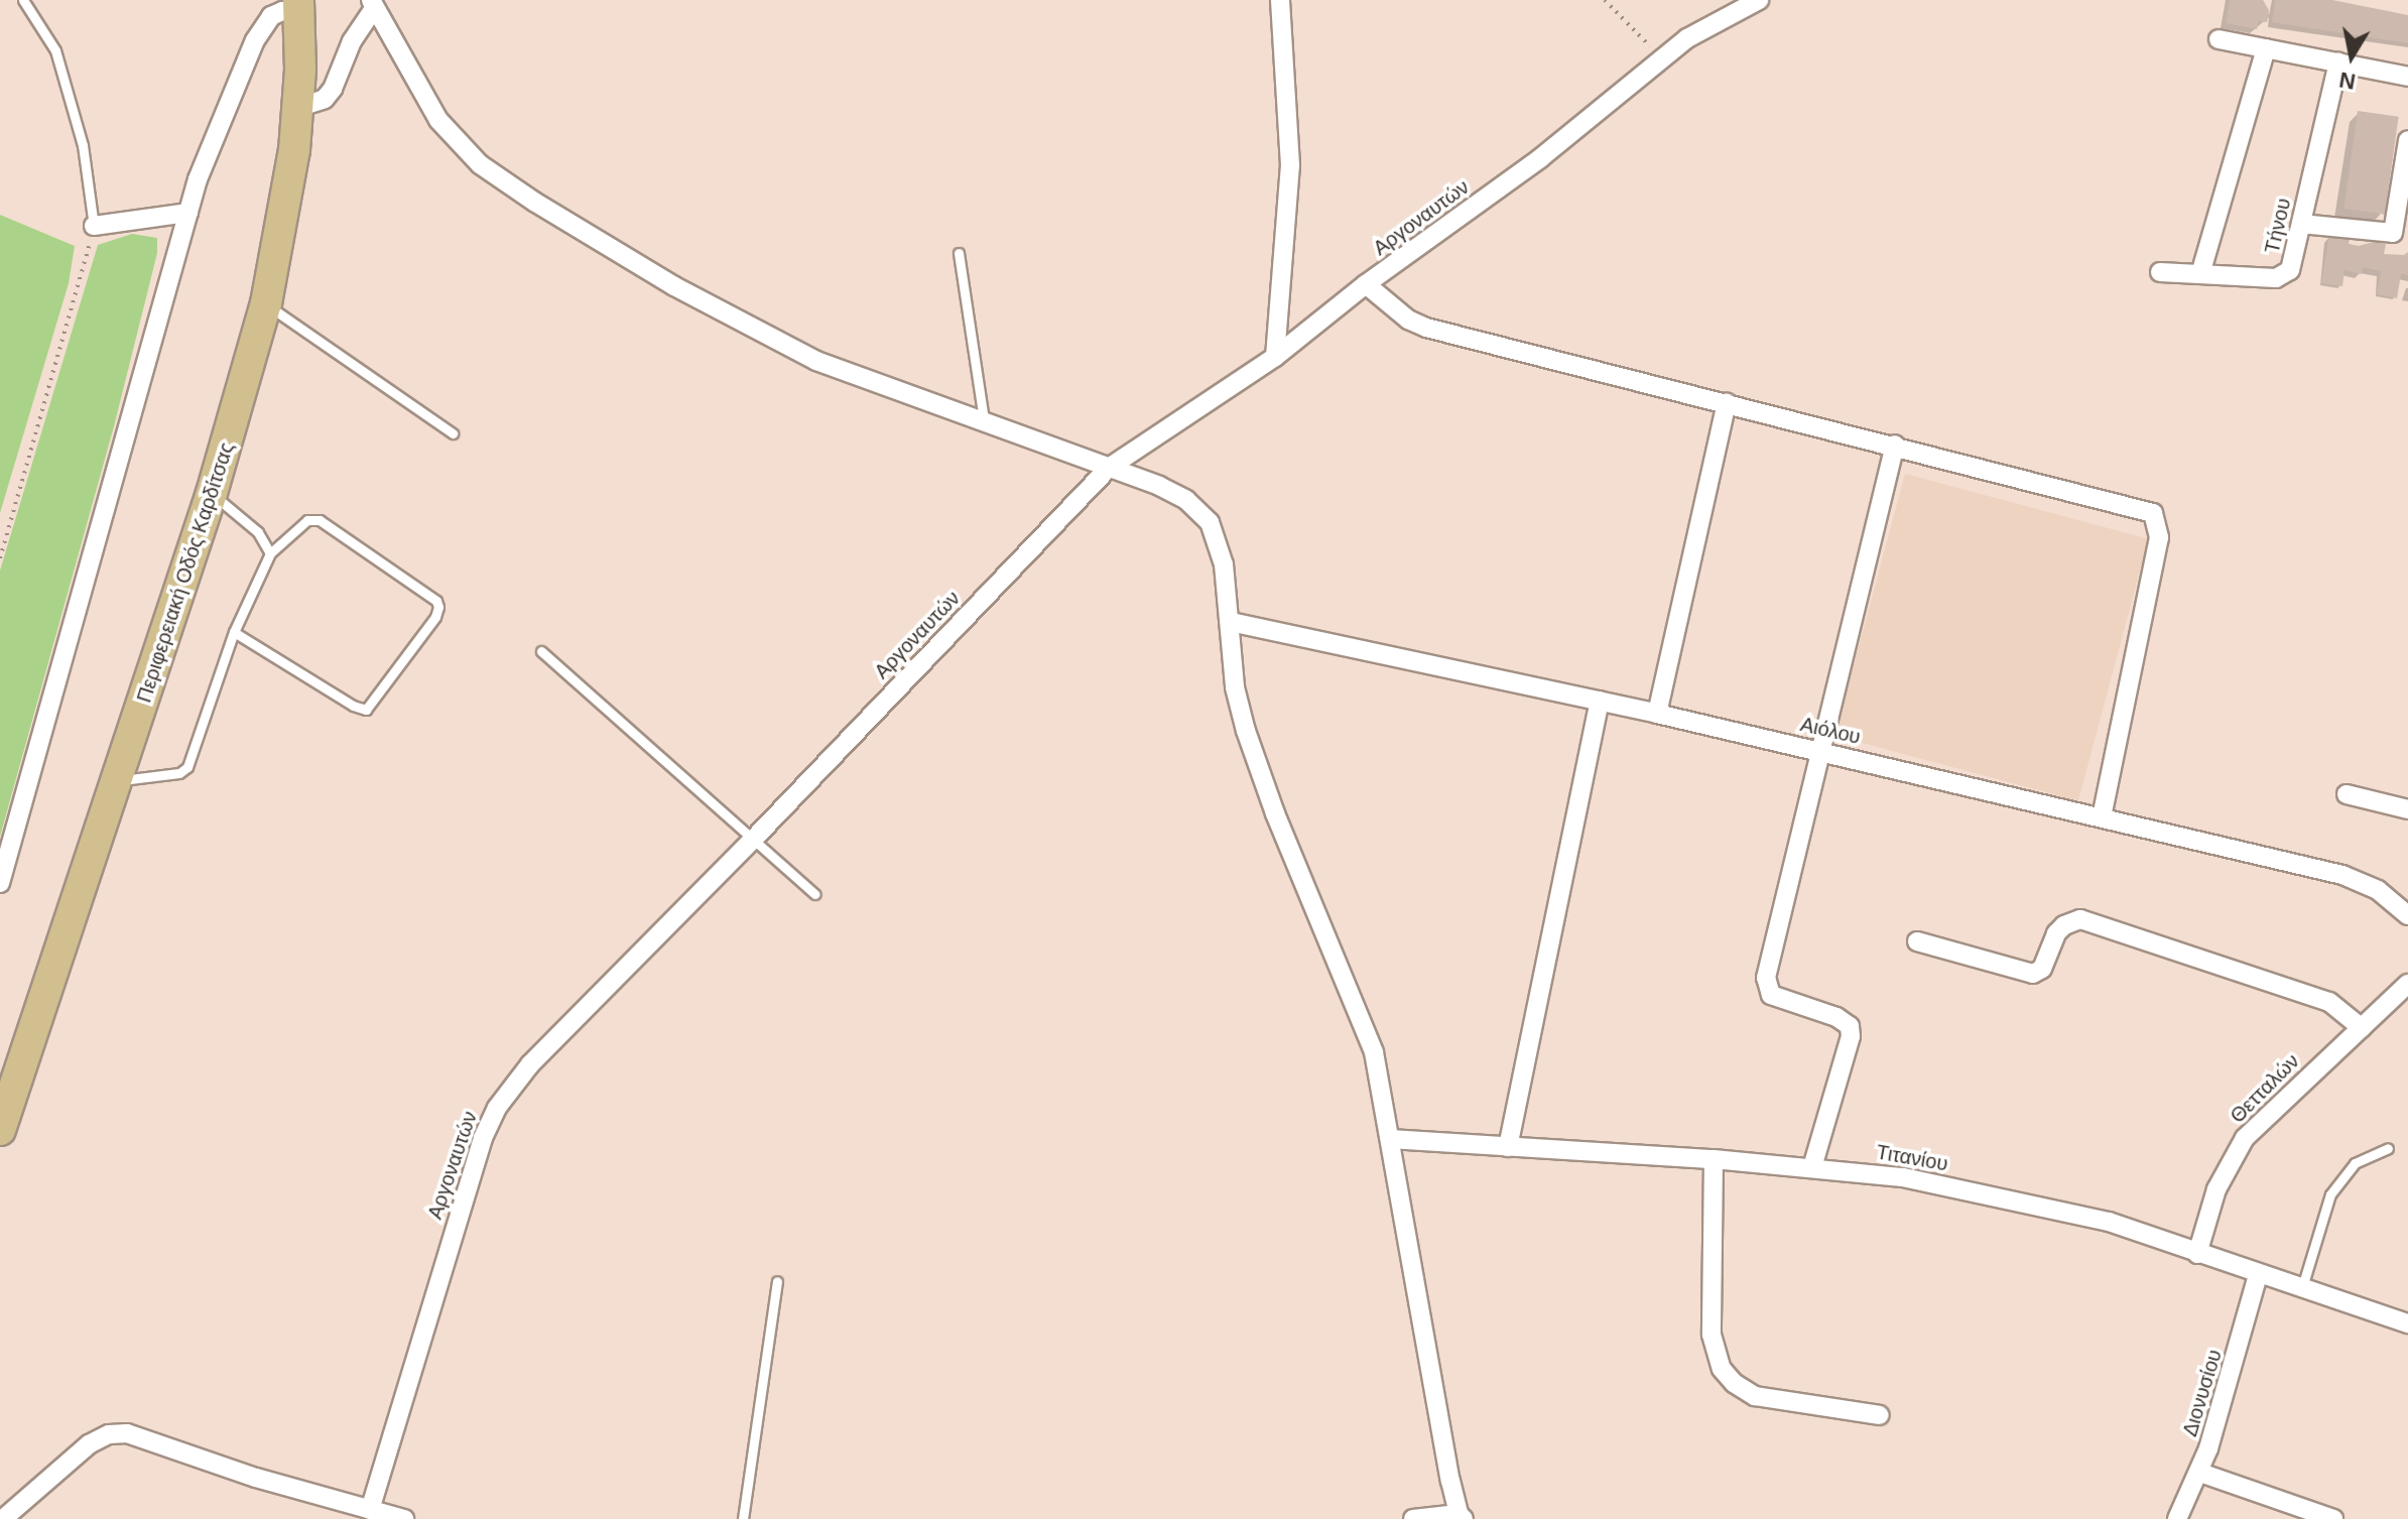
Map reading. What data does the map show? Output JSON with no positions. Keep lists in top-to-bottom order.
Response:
{
  "streets": {
    "main road": ["Περιφερειακή Οδός Καρδίτσας"],
    "street": [
      "Αργοναυτών",
      "Τήνου",
      "Αιόλου",
      "Θετταλών",
      "Τιτανίου",
      "Διονυσίου"
    ]
  },
  "crossings": [
    ["Θετταλών", "Τιτανίου"],
    ["Τιτανίου", "Διονυσίου"]
  ],
  "north": "bottom"
}
